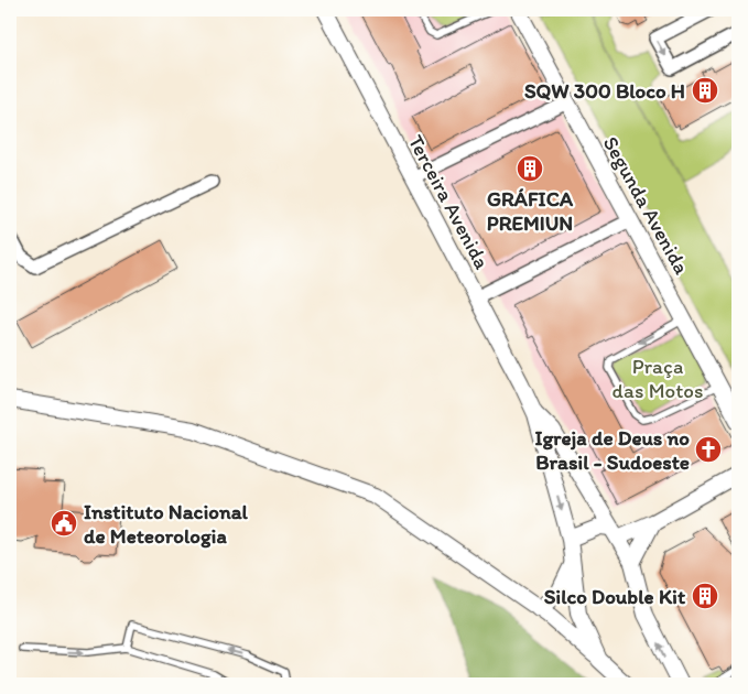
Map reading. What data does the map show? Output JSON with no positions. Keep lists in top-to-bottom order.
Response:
{
  "streets": {
    "street": ["Terceira Avenida", "Segunda Avenida"]
  },
  "parks": ["Praça das Motos"],
  "places": {
    "building": ["SQW 300 Bloco H", "GRÁFICA PREMIUN", "Silco Double Kit"],
    "church": ["Igreja de Deus no Brasil - Sudoeste"],
    "public building": ["Instituto Nacional de Meteorologia"]
  }
}
